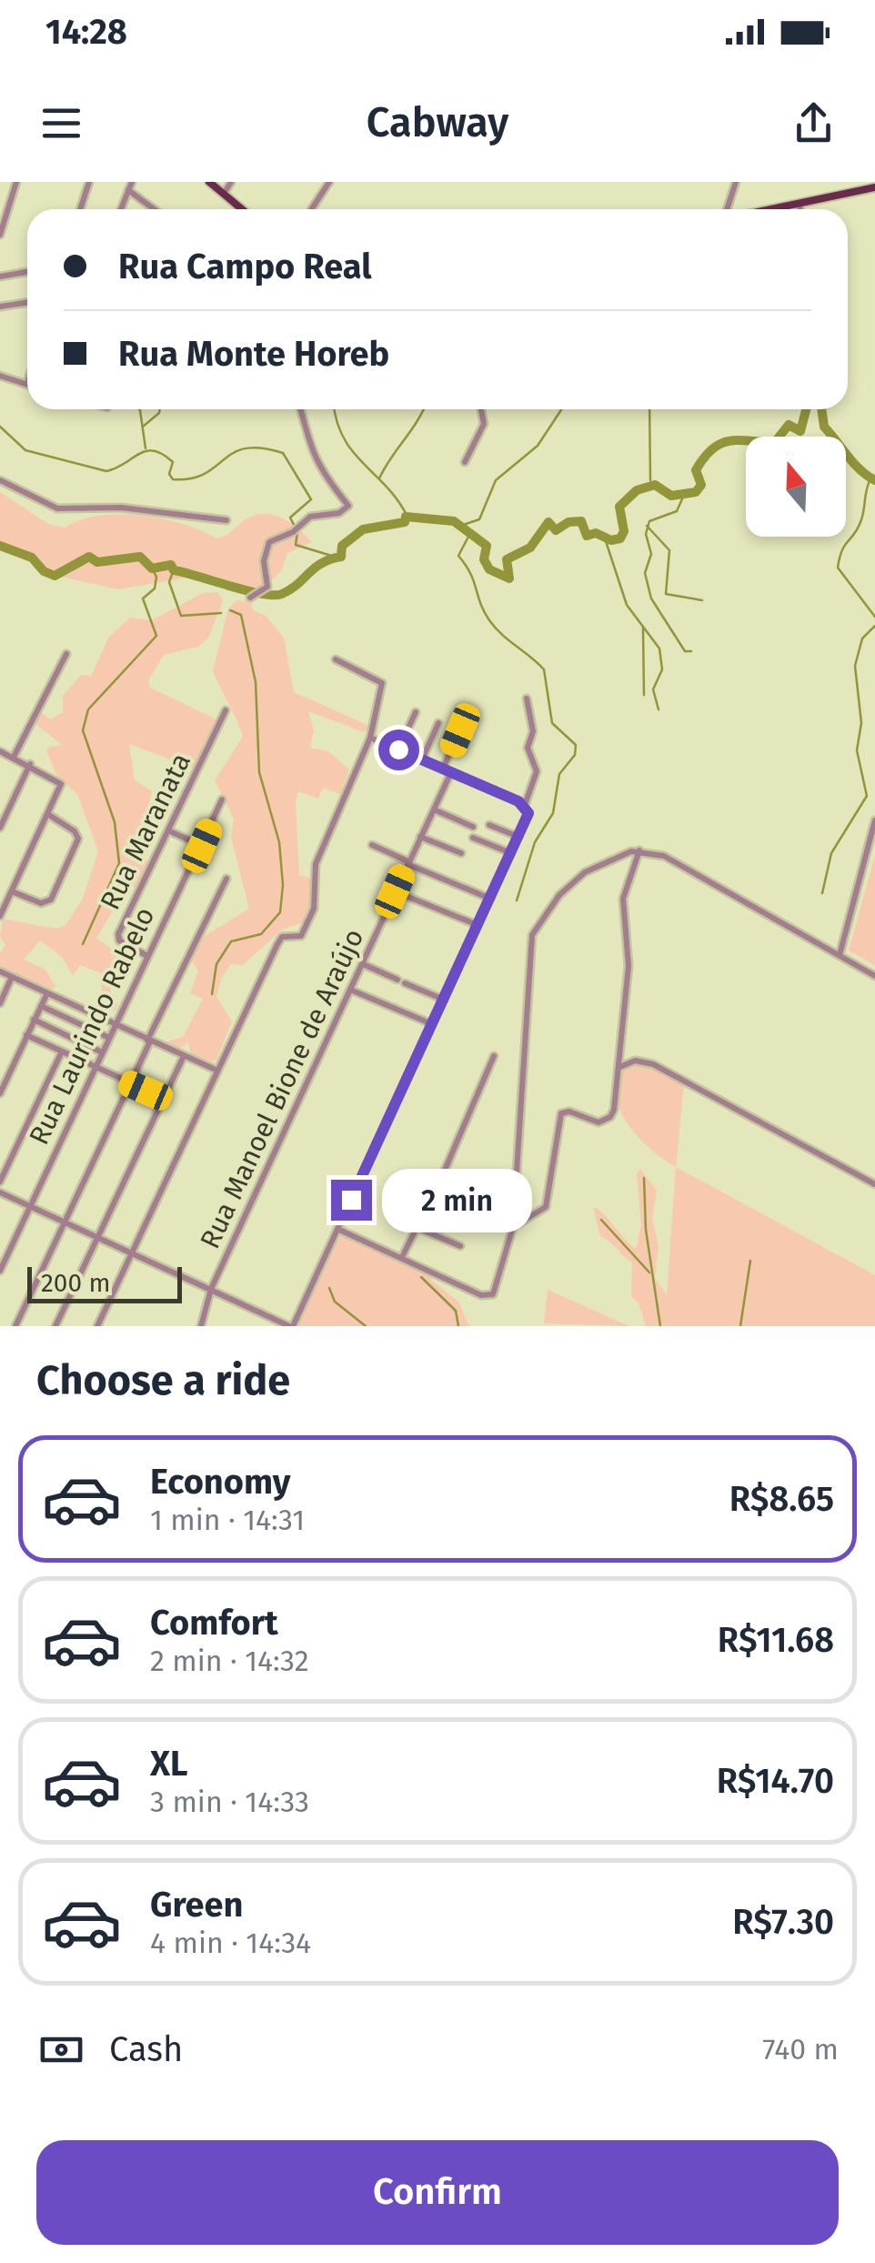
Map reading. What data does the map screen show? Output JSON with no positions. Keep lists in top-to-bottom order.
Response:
{
  "streets": {
    "street": ["Rua Maranata", "Rua Laurindo Rabelo", "Rua Manoel Bione de Araújo"]
  },
  "crossings": [
    ["Rua Maranata", "Rua Laurindo Rabelo"]
  ],
  "scale_bar": "200 m",
  "north": "top",
  "page": {
    "status": "14:28",
    "header": "Cabway",
    "banner": ["Rua Campo Real", "Rua Monte Horeb"],
    "bubble": "2 min",
    "scale": "200 m",
    "heading": "Choose a ride",
    "list": [
      {
        "name": "Economy",
        "note": "1 min · 14:31",
        "value": "R$8.65"
      },
      {
        "name": "Comfort",
        "note": "2 min · 14:32",
        "value": "R$11.68"
      },
      {
        "name": "XL",
        "note": "3 min · 14:33",
        "value": "R$14.70"
      },
      {
        "name": "Green",
        "note": "4 min · 14:34",
        "value": "R$7.30"
      }
    ],
    "pay": ["Cash", "740 m"],
    "buttons": "Confirm"
  }
}
